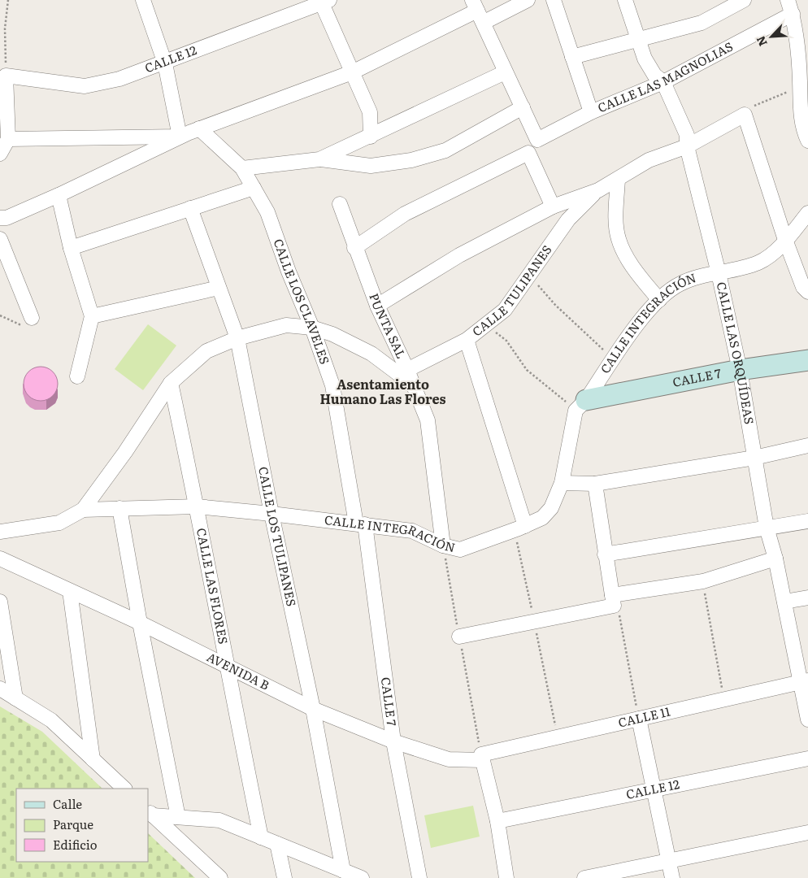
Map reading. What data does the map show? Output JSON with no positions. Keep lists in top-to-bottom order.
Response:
{
  "streets": {
    "street": [
      "CALLE 12",
      "CALLE LAS MAGNOLIAS",
      "CALLE TULIPANES",
      "CALLE LOS CLAVELES",
      "PUNTA SAL",
      "CALLE INTEGRACIÓN",
      "CALLE LAS ORQUÍDEAS",
      "CALLE 7",
      "CALLE LOS TULIPANES",
      "CALLE LAS FLORES",
      "AVENIDA B",
      "CALLE 11"
    ]
  },
  "crossings": [
    ["CALLE LAS MAGNOLIAS", "CALLE LAS ORQUÍDEAS"],
    ["CALLE TULIPANES", "PUNTA SAL"],
    ["CALLE TULIPANES", "CALLE LAS ORQUÍDEAS"],
    ["CALLE LOS CLAVELES", "CALLE INTEGRACIÓN"],
    ["CALLE LOS CLAVELES", "CALLE 7"],
    ["PUNTA SAL", "CALLE INTEGRACIÓN"],
    ["CALLE INTEGRACIÓN", "CALLE LAS ORQUÍDEAS"],
    ["CALLE INTEGRACIÓN", "CALLE 7"],
    ["CALLE INTEGRACIÓN", "CALLE LOS TULIPANES"],
    ["CALLE INTEGRACIÓN", "CALLE LAS FLORES"],
    ["CALLE LAS ORQUÍDEAS", "CALLE 7"],
    ["CALLE LAS ORQUÍDEAS", "CALLE 11"],
    ["CALLE 7", "AVENIDA B"],
    ["CALLE LOS TULIPANES", "AVENIDA B"],
    ["CALLE LAS FLORES", "AVENIDA B"],
    ["AVENIDA B", "CALLE 11"]
  ],
  "districts": ["Asentamiento Humano Las Flores"],
  "legend": ["Calle", "Parque", "Edificio"],
  "north": "bottom left"
}
